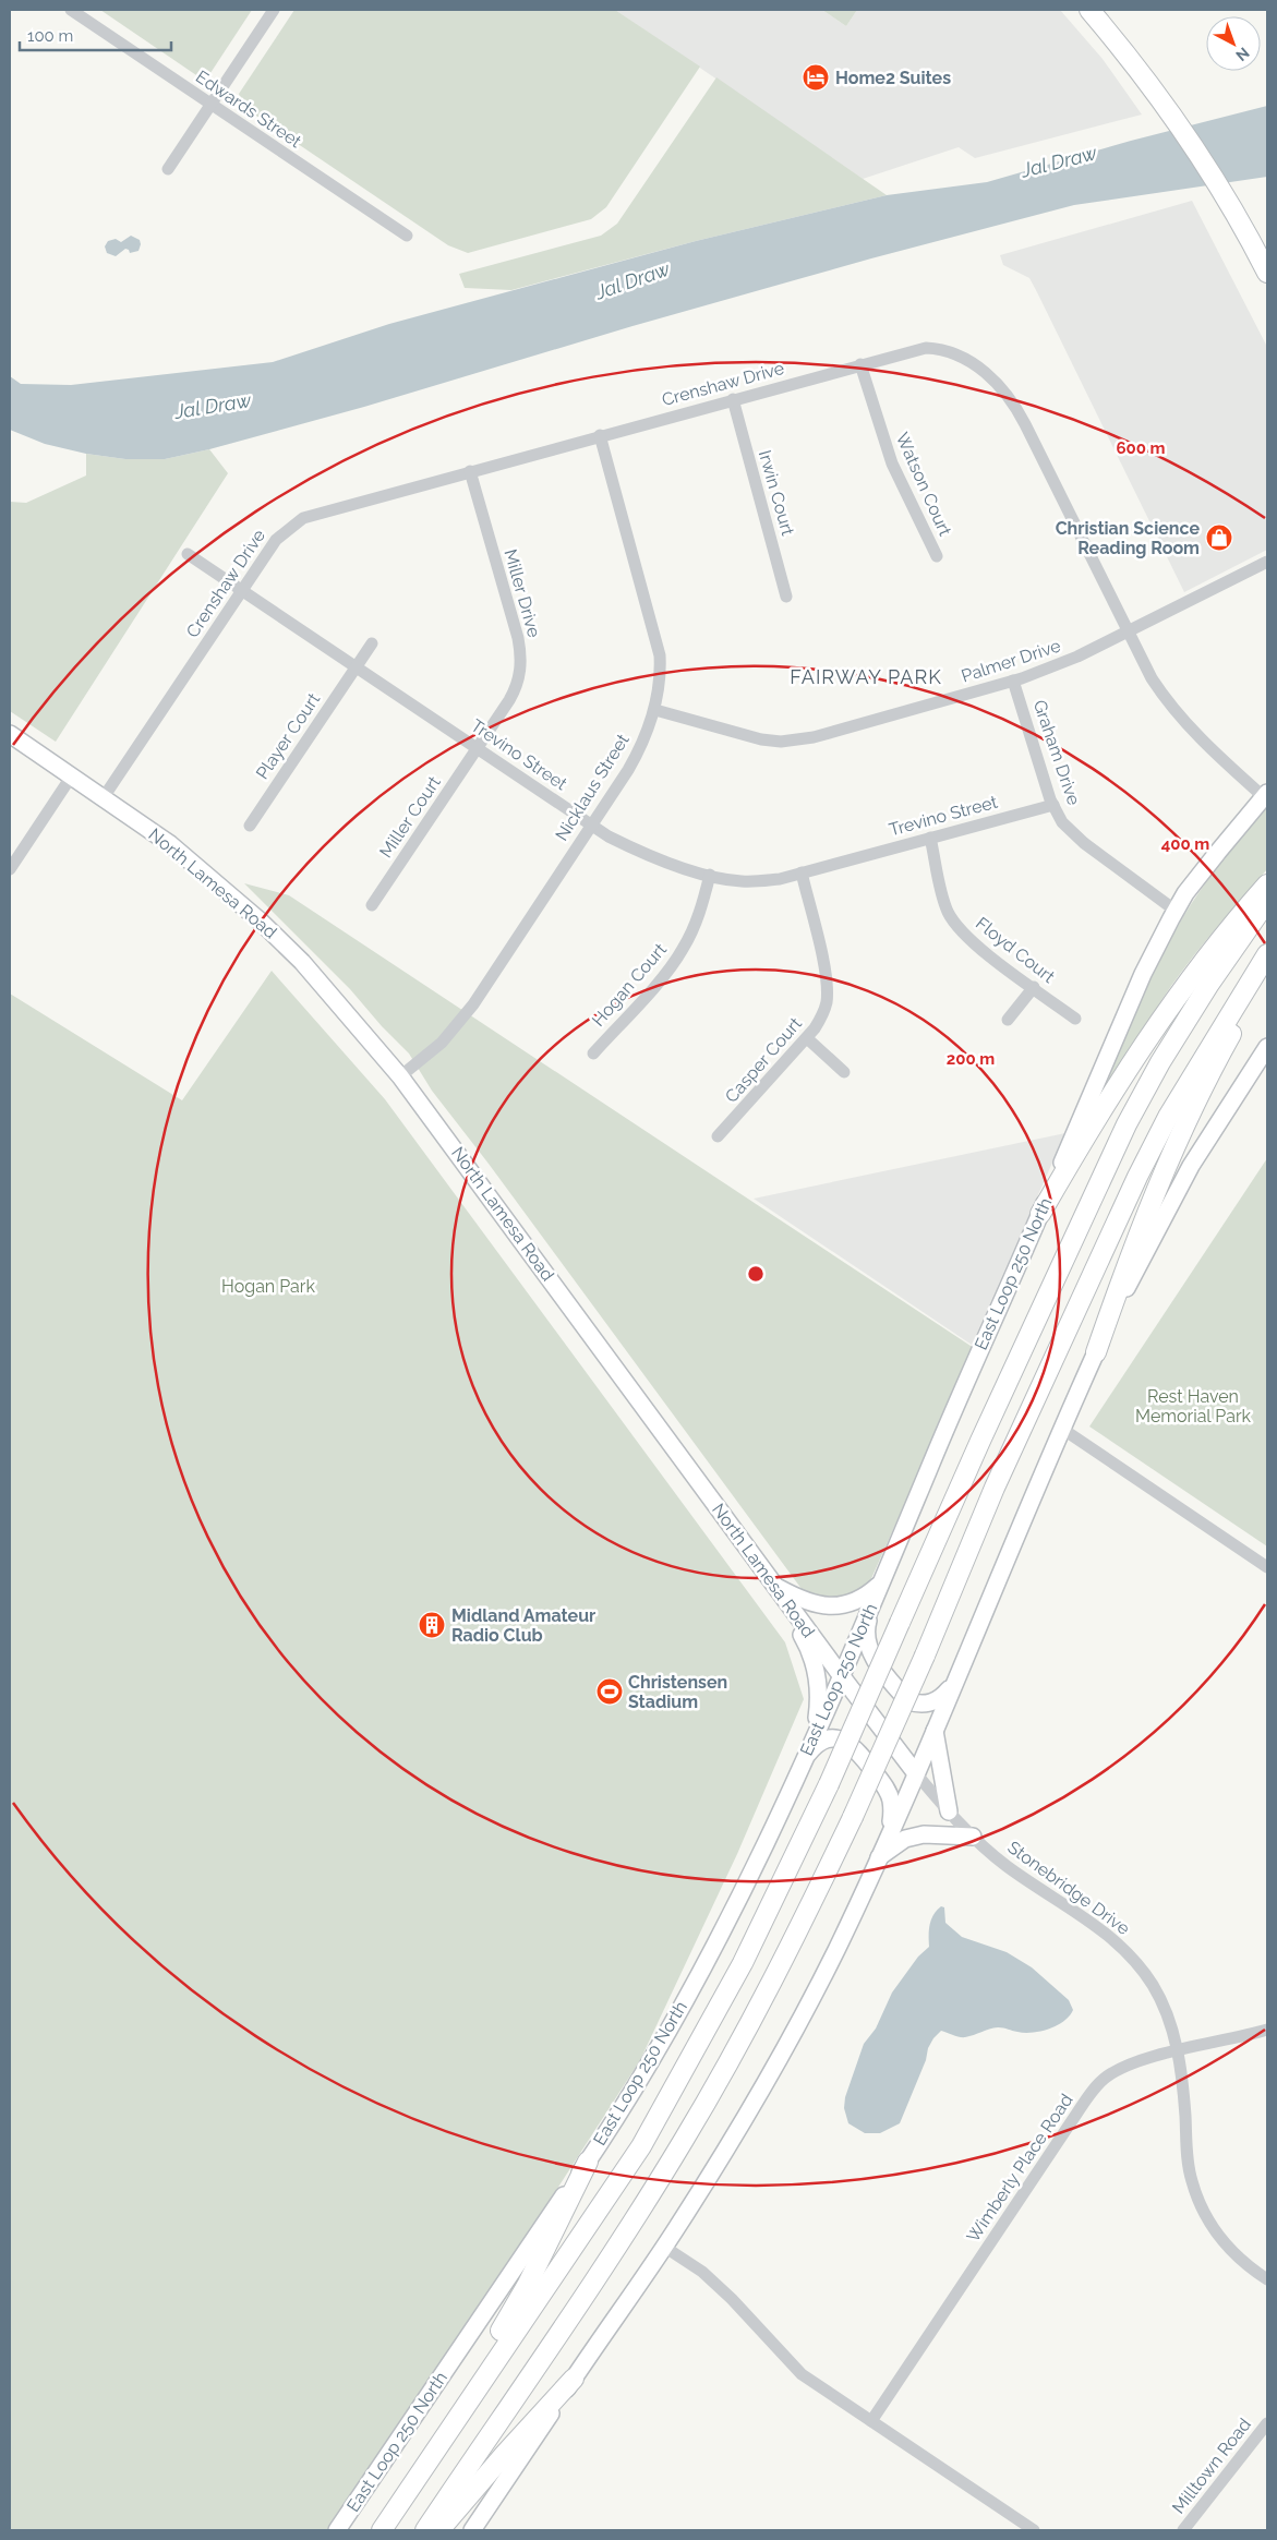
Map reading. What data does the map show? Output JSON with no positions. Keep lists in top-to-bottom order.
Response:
{
  "streets": {
    "main road": ["North Lamesa Road", "East Loop 250 North"],
    "street": [
      "Edwards Street",
      "Crenshaw Drive",
      "Watson Court",
      "Irwin Court",
      "Miller Drive",
      "Palmer Drive",
      "Player Court",
      "Graham Drive",
      "Trevino Street",
      "Nicklaus Street",
      "Miller Court",
      "Floyd Court",
      "Hogan Court",
      "Casper Court",
      "Stonebridge Drive",
      "Wimberly Place Road",
      "Milltown Road"
    ]
  },
  "crossings": [
    ["Crenshaw Drive", "Watson Court"],
    ["Crenshaw Drive", "Irwin Court"],
    ["Crenshaw Drive", "Miller Drive"],
    ["Crenshaw Drive", "Palmer Drive"],
    ["Crenshaw Drive", "Trevino Street"],
    ["Crenshaw Drive", "Nicklaus Street"],
    ["Crenshaw Drive", "North Lamesa Road"],
    ["Crenshaw Drive", "East Loop 250 North"],
    ["Miller Drive", "Trevino Street"],
    ["Miller Drive", "Miller Court"],
    ["Palmer Drive", "Graham Drive"],
    ["Palmer Drive", "Nicklaus Street"],
    ["Player Court", "Trevino Street"],
    ["Graham Drive", "Trevino Street"],
    ["Graham Drive", "East Loop 250 North"],
    ["Trevino Street", "Nicklaus Street"],
    ["Trevino Street", "Miller Court"],
    ["Trevino Street", "Floyd Court"],
    ["Trevino Street", "Hogan Court"],
    ["Trevino Street", "Casper Court"],
    ["Nicklaus Street", "North Lamesa Road"],
    ["North Lamesa Road", "East Loop 250 North"],
    ["North Lamesa Road", "Stonebridge Drive"],
    ["Stonebridge Drive", "Wimberly Place Road"]
  ],
  "districts": ["FAIRWAY PARK"],
  "water": ["Jal Draw"],
  "parks": ["Hogan Park", "Rest Haven Memorial Park"],
  "places": {
    "hotel": ["Home2 Suites"],
    "shop": ["Christian Science Reading Room"],
    "building": ["Midland Amateur Radio Club"],
    "sports": ["Christensen Stadium"]
  },
  "scale_bar": "100 m",
  "north": "bottom right",
  "rings": ["600 m", "400 m", "200 m"]
}
